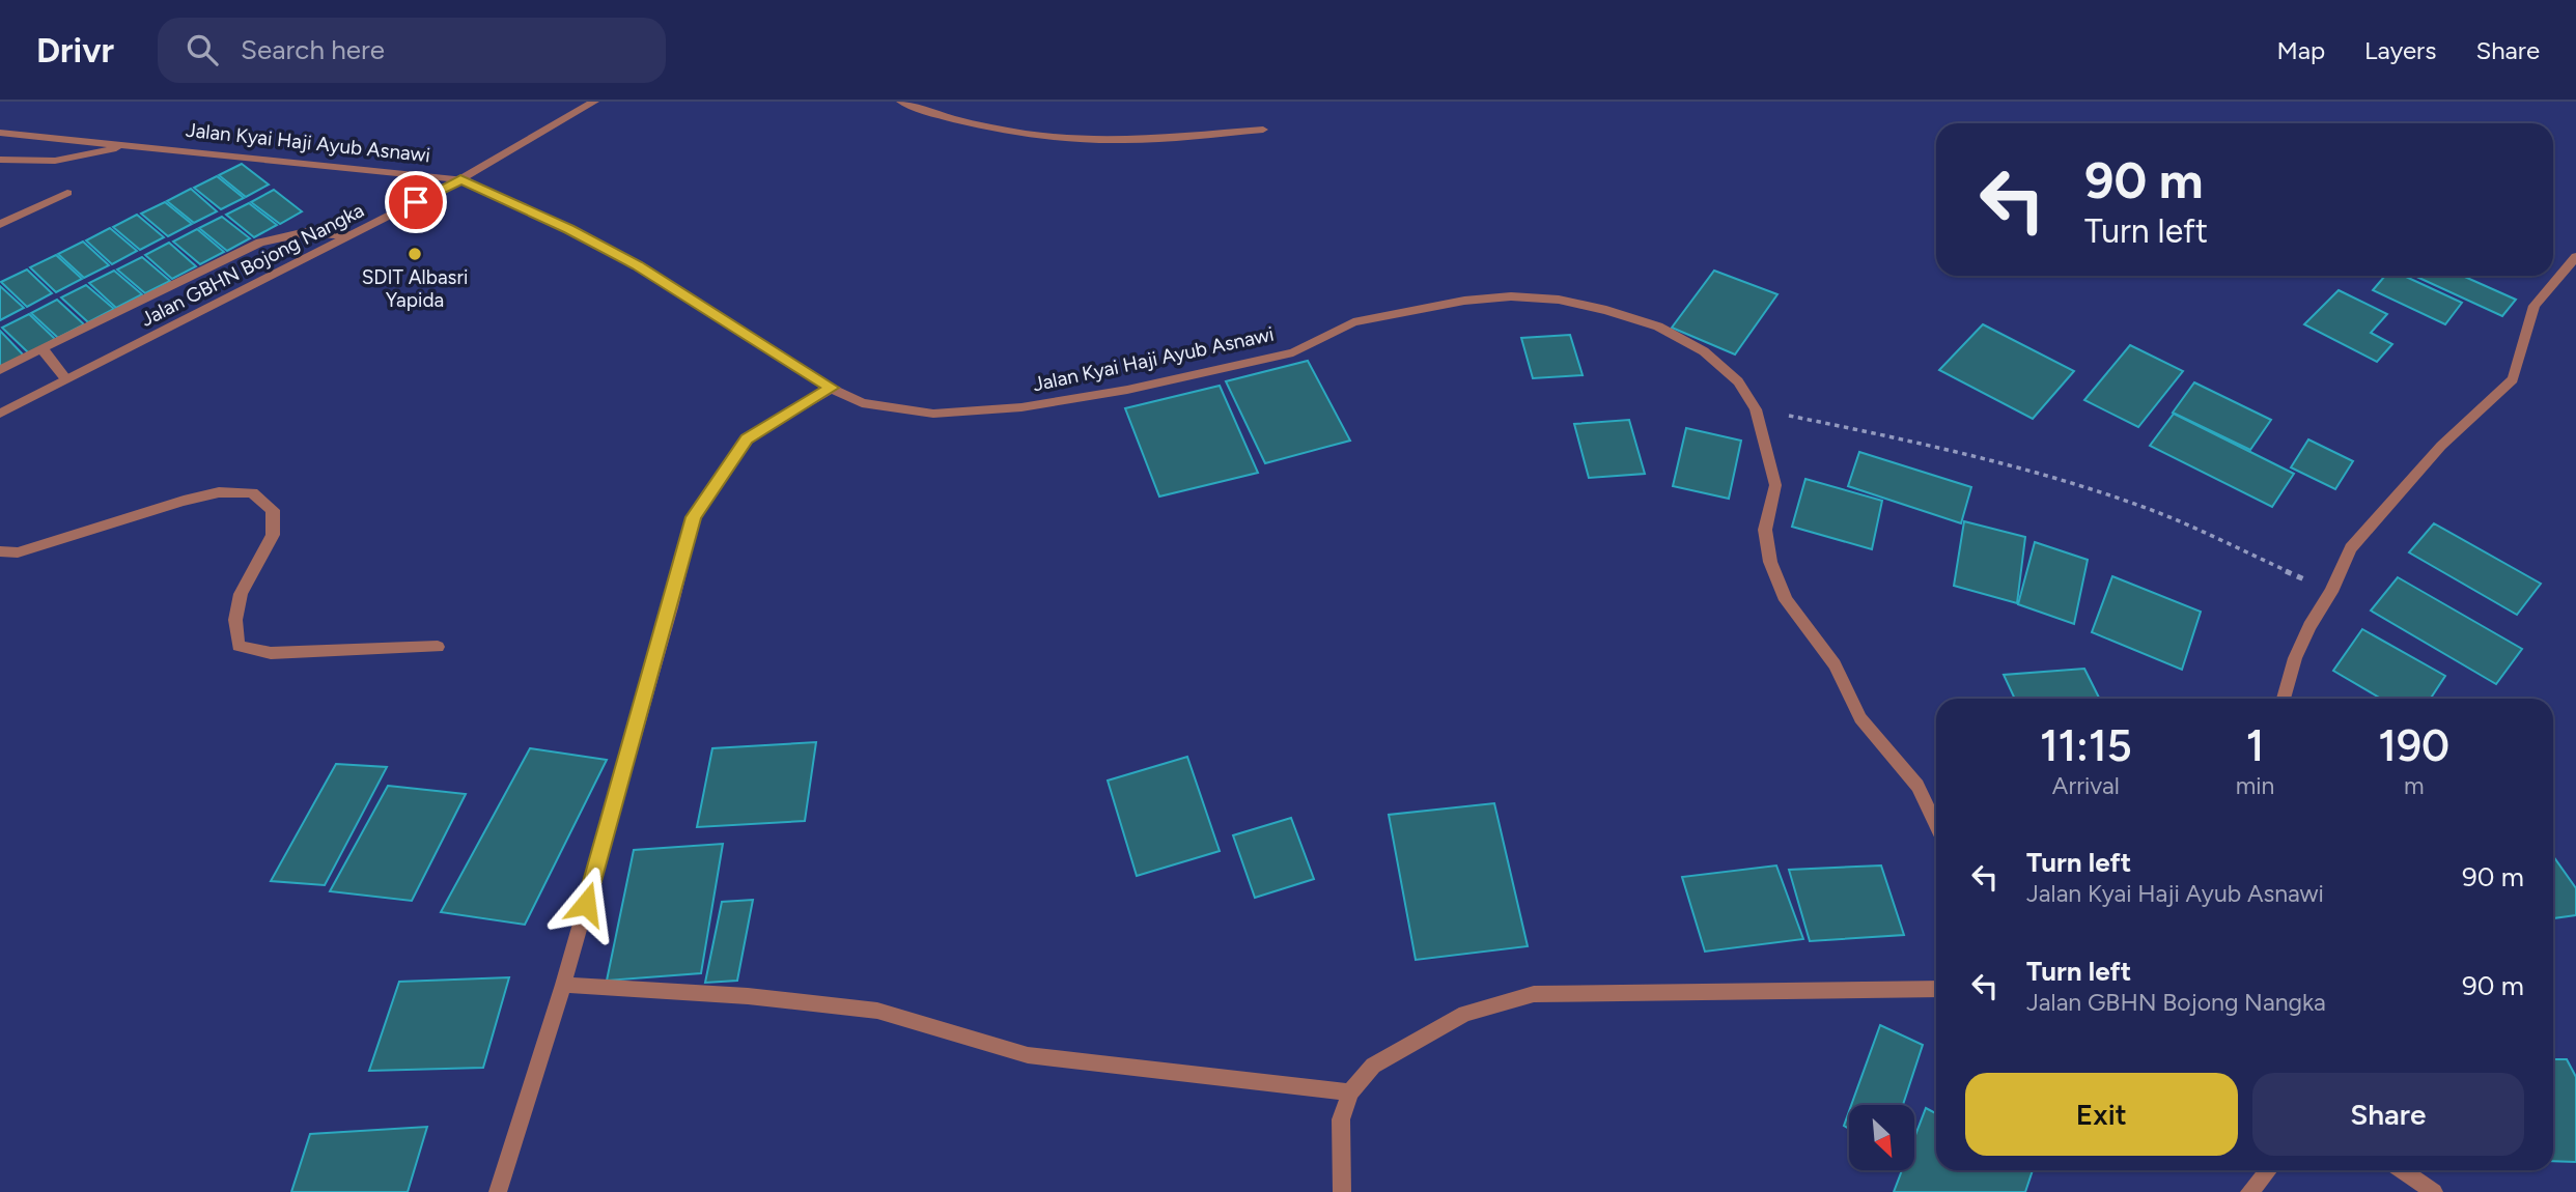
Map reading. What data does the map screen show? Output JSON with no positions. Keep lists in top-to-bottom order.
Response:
{
  "streets": {
    "street": ["Jalan Kyai Haji Ayub Asnawi", "Jalan GBHN Bojong Nangka"]
  },
  "crossings": [
    ["Jalan Kyai Haji Ayub Asnawi", "Jalan GBHN Bojong Nangka"]
  ],
  "places": ["SDIT Albasri Yapida"],
  "north": "bottom right",
  "page": {
    "header": "Drivr",
    "search": "Search here",
    "nav": ["Map", "Layers", "Share"],
    "turn": ["90 m", "Turn left"],
    "eta": [
      "11:15",
      "Arrival",
      "1",
      "min",
      "190",
      "m"
    ],
    "list": [
      {
        "name": "Turn left",
        "note": "Jalan Kyai Haji Ayub Asnawi",
        "value": "90 m"
      },
      {
        "name": "Turn left",
        "note": "Jalan GBHN Bojong Nangka",
        "value": "90 m"
      }
    ],
    "buttons": ["Exit", "Share"]
  }
}
